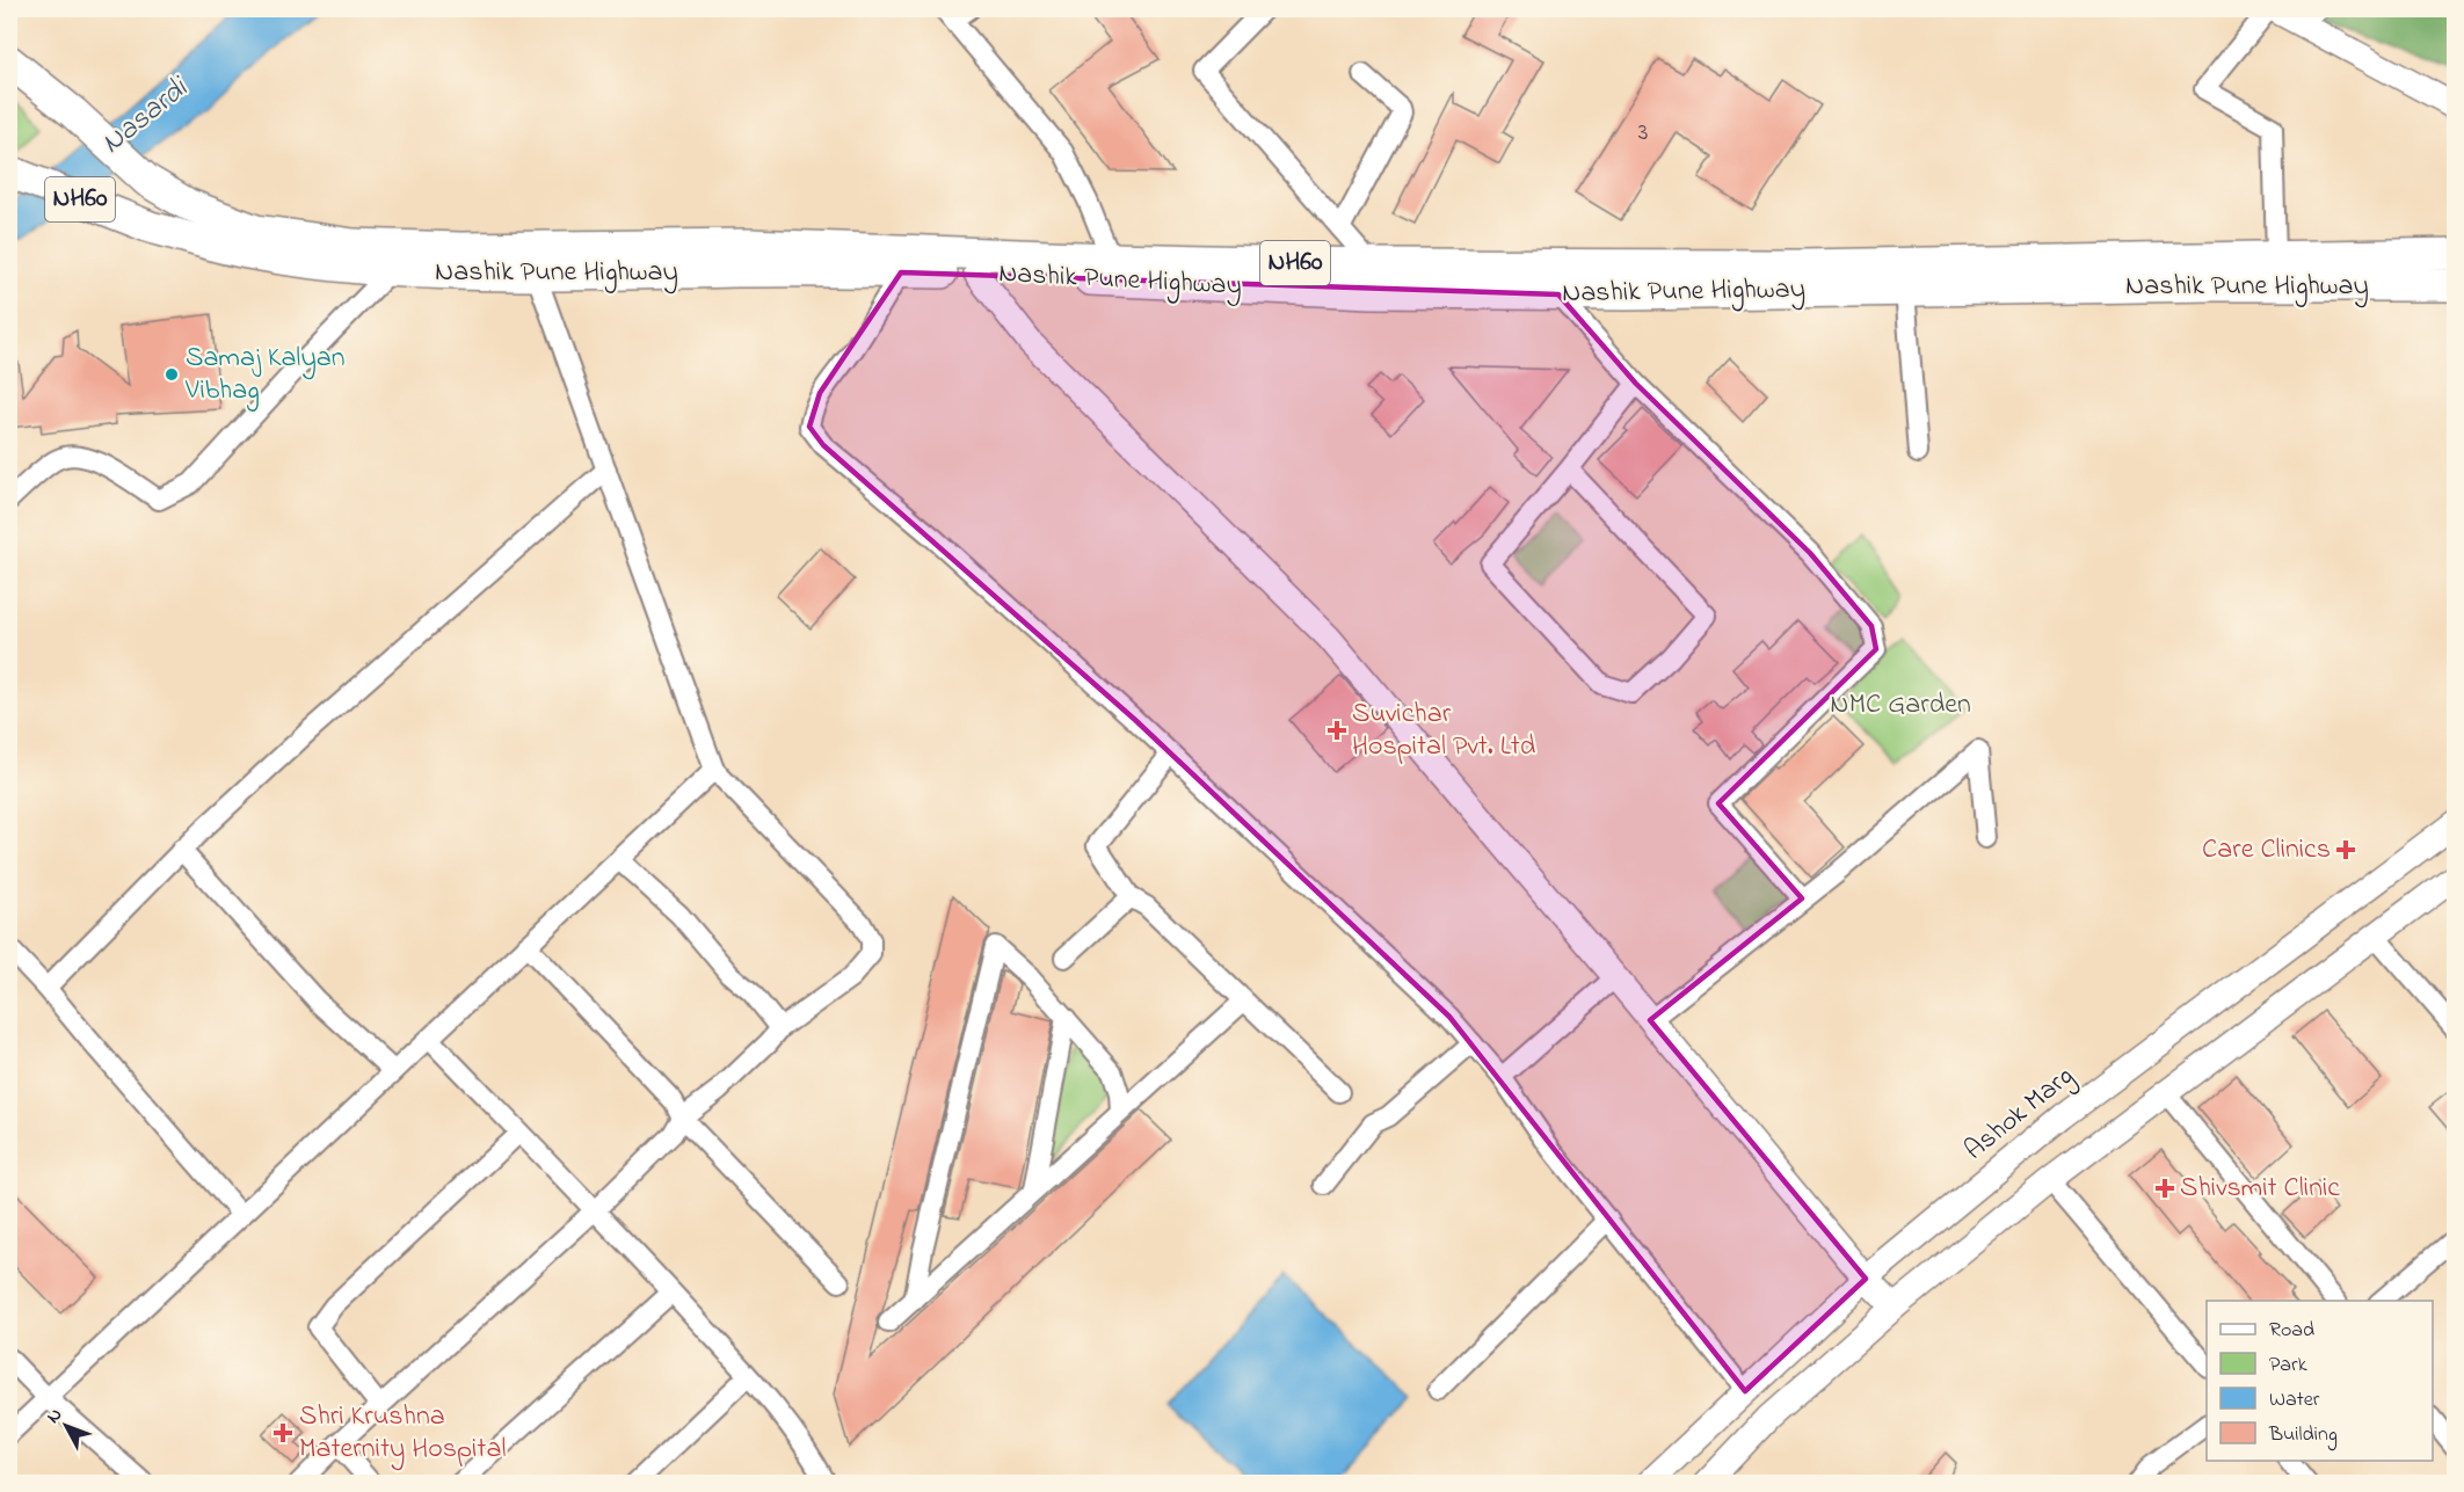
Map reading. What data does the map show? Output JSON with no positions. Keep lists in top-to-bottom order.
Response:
{
  "streets": {
    "highway": ["NH60", "Nashik Pune Highway"],
    "street": ["Ashok Marg"]
  },
  "water": ["Nasardi"],
  "parks": ["NMC Garden"],
  "places": {
    "other": ["Samaj Kalyan Vibhag"],
    "health": [
      "Suvichar Hospital Pvt. Ltd",
      "Care Clinics",
      "Shivsmit Clinic",
      "Shri Krushna Maternity Hospital"
    ]
  },
  "house_numbers": ["3"],
  "legend": [
    "Road",
    "Park",
    "Water",
    "Building"
  ],
  "north": "top left"
}
